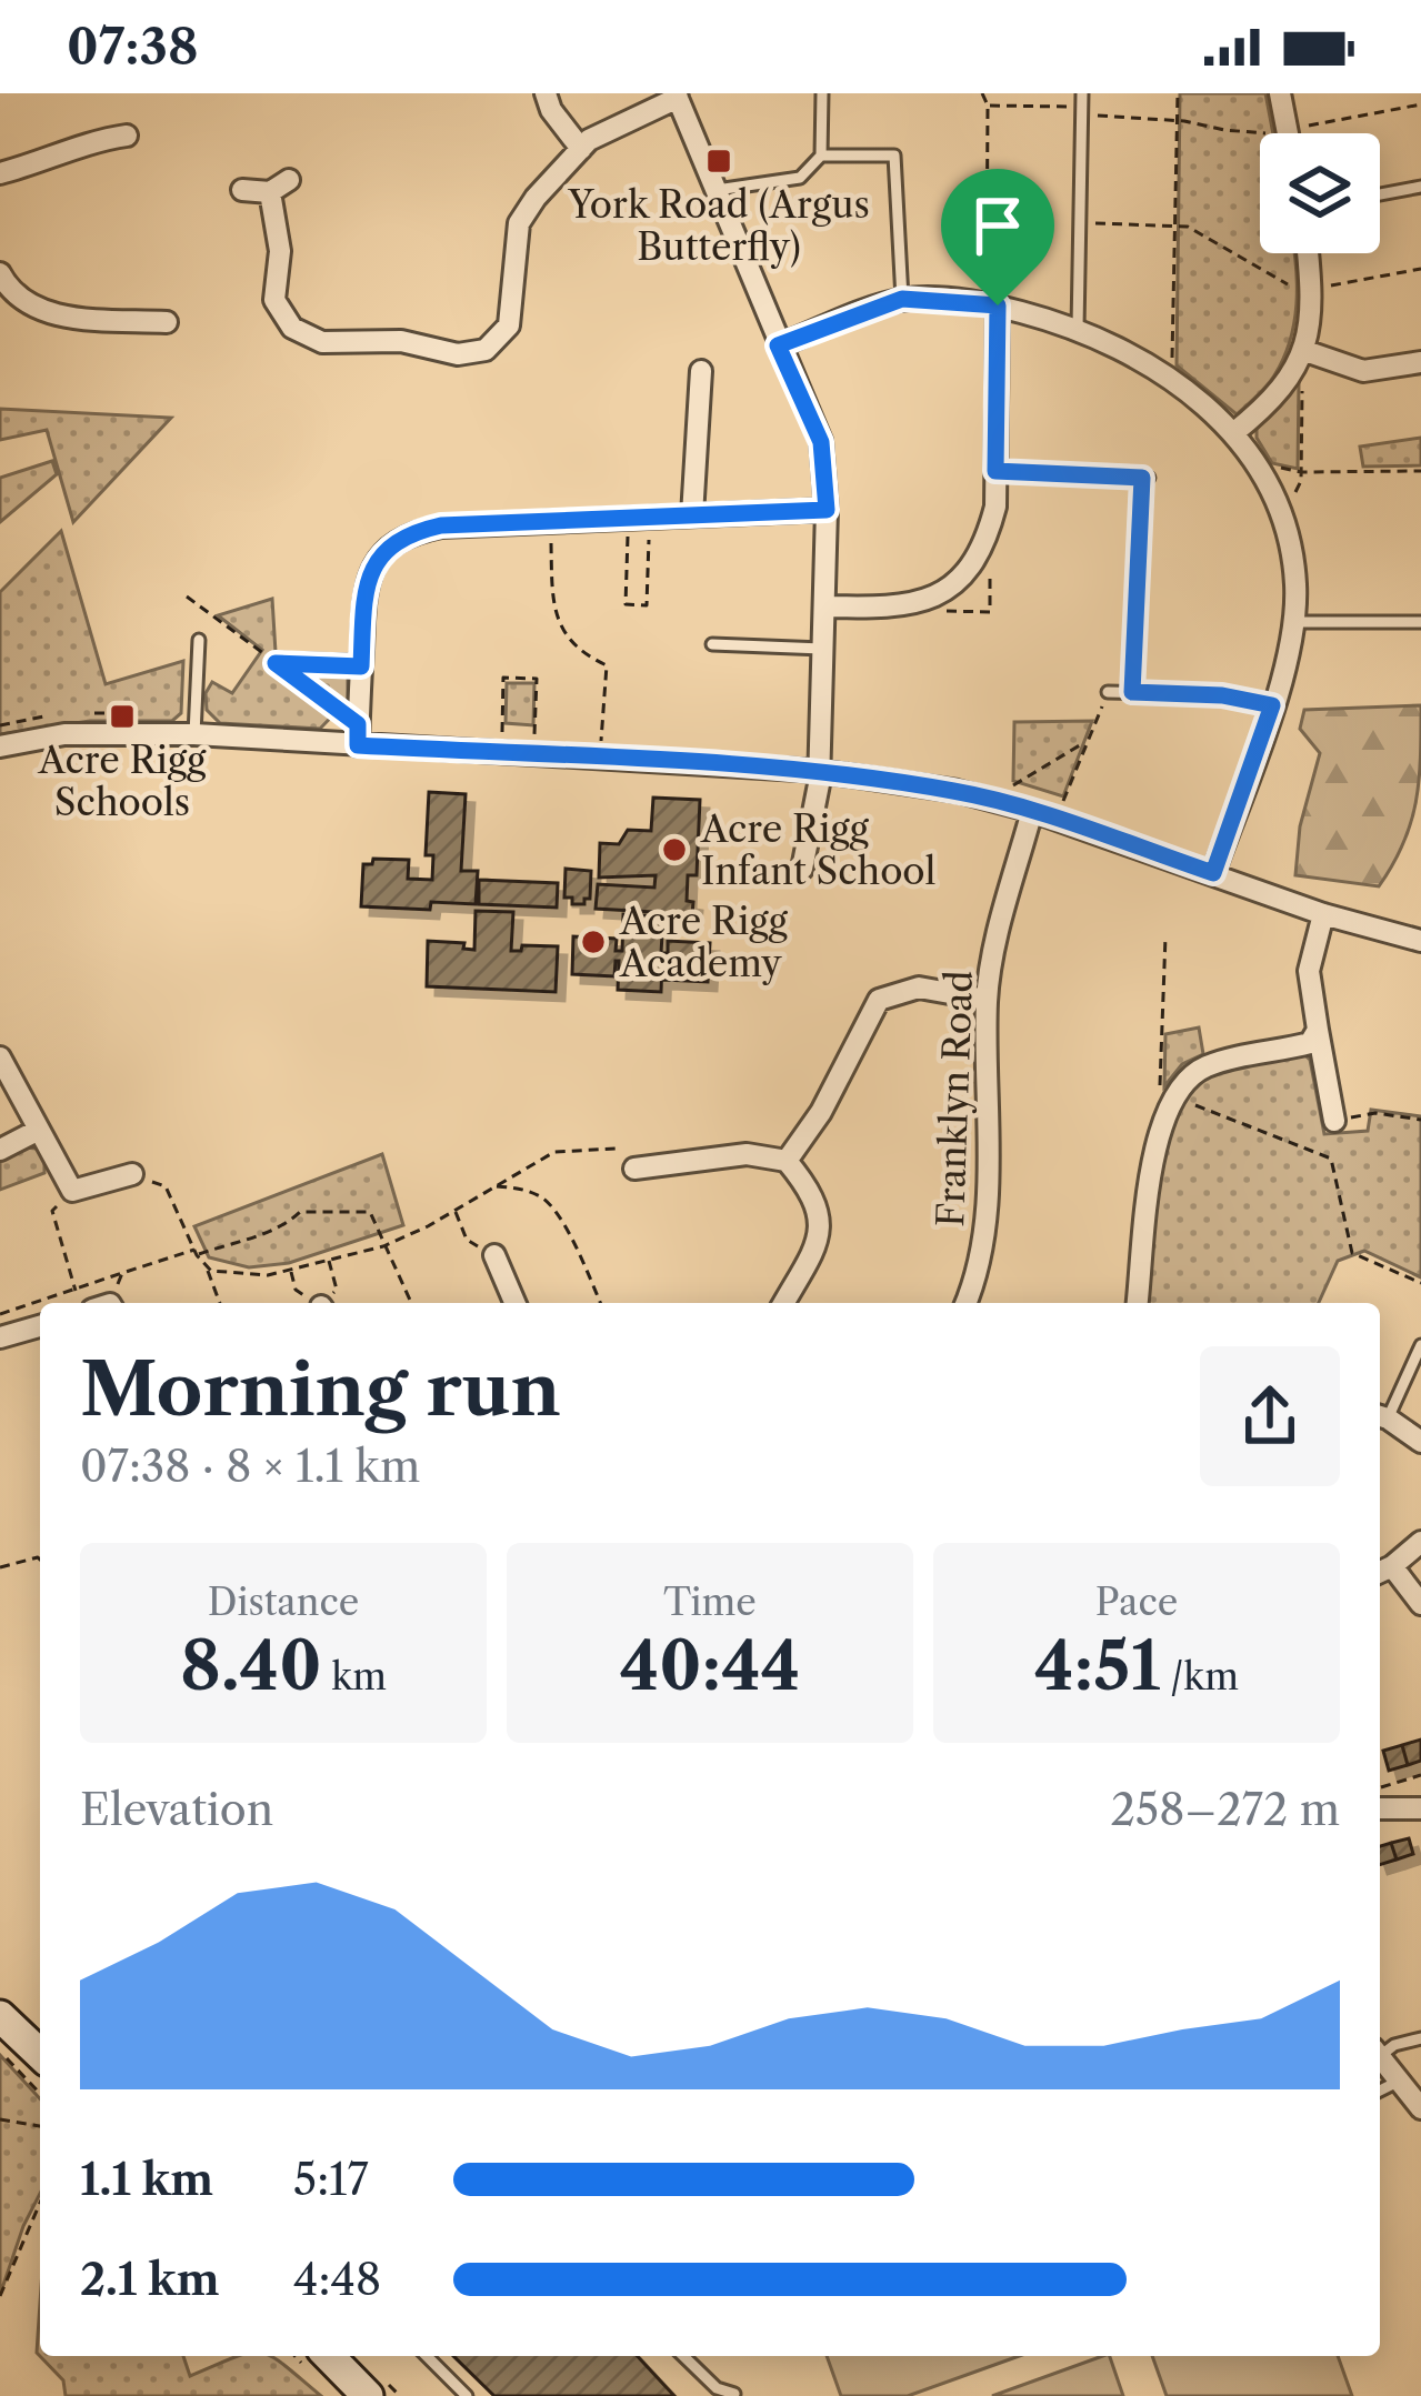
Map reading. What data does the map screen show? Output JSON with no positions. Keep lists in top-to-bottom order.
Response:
{
  "streets": {
    "street": ["Franklyn Road"]
  },
  "places": {
    "transit": ["York Road (Argus Butterfly)", "Acre Rigg Schools"],
    "other": ["Acre Rigg Infant School", "Acre Rigg Academy"]
  },
  "page": {
    "status": "07:38",
    "heading": ["Morning run", "07:38 · 8 × 1.1 km"],
    "stats": [
      ["Distance", "8.40 km"],
      ["Time", "40:44"],
      ["Pace", "4:51 /km"]
    ],
    "chart": ["Elevation", "258–272 m"],
    "list": [
      {
        "name": "1.1 km",
        "note": "5:17"
      },
      {
        "name": "2.1 km",
        "note": "4:48"
      }
    ]
  }
}
